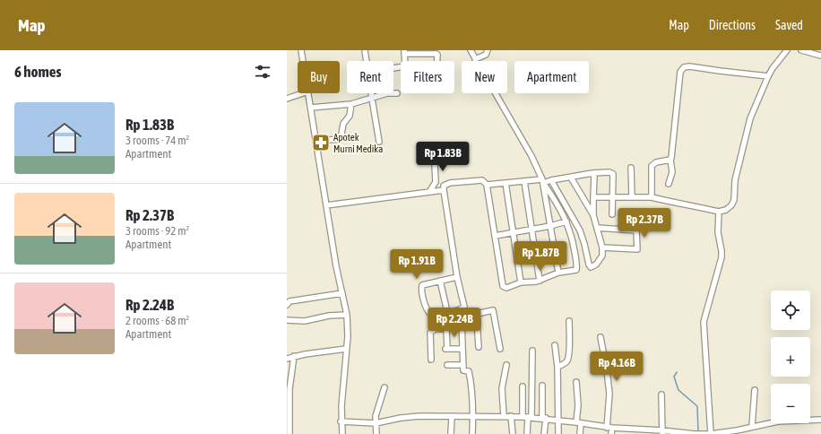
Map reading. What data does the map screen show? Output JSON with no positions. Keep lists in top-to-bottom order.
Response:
{
  "places": {
    "pharmacy": ["Apotek Murni Medika"]
  },
  "page": {
    "header": "Map",
    "nav": ["Map", "Directions", "Saved"],
    "heading": "6 homes",
    "chip": [
      "Buy",
      "Rent",
      "Filters",
      "New",
      "Apartment"
    ],
    "list": [
      {
        "name": "Rp 1.83B",
        "note": "3 rooms · 74 m² · Apartment"
      },
      {
        "name": "Rp 2.37B",
        "note": "3 rooms · 92 m² · Apartment"
      },
      {
        "name": "Rp 2.24B",
        "note": "2 rooms · 68 m² · Apartment"
      }
    ],
    "price": [
      "Rp 1.83B",
      "Rp 2.37B",
      "Rp 1.87B",
      "Rp 1.91B",
      "Rp 2.24B",
      "Rp 4.16B"
    ],
    "map_buttons": ["+", "−"]
  }
}
